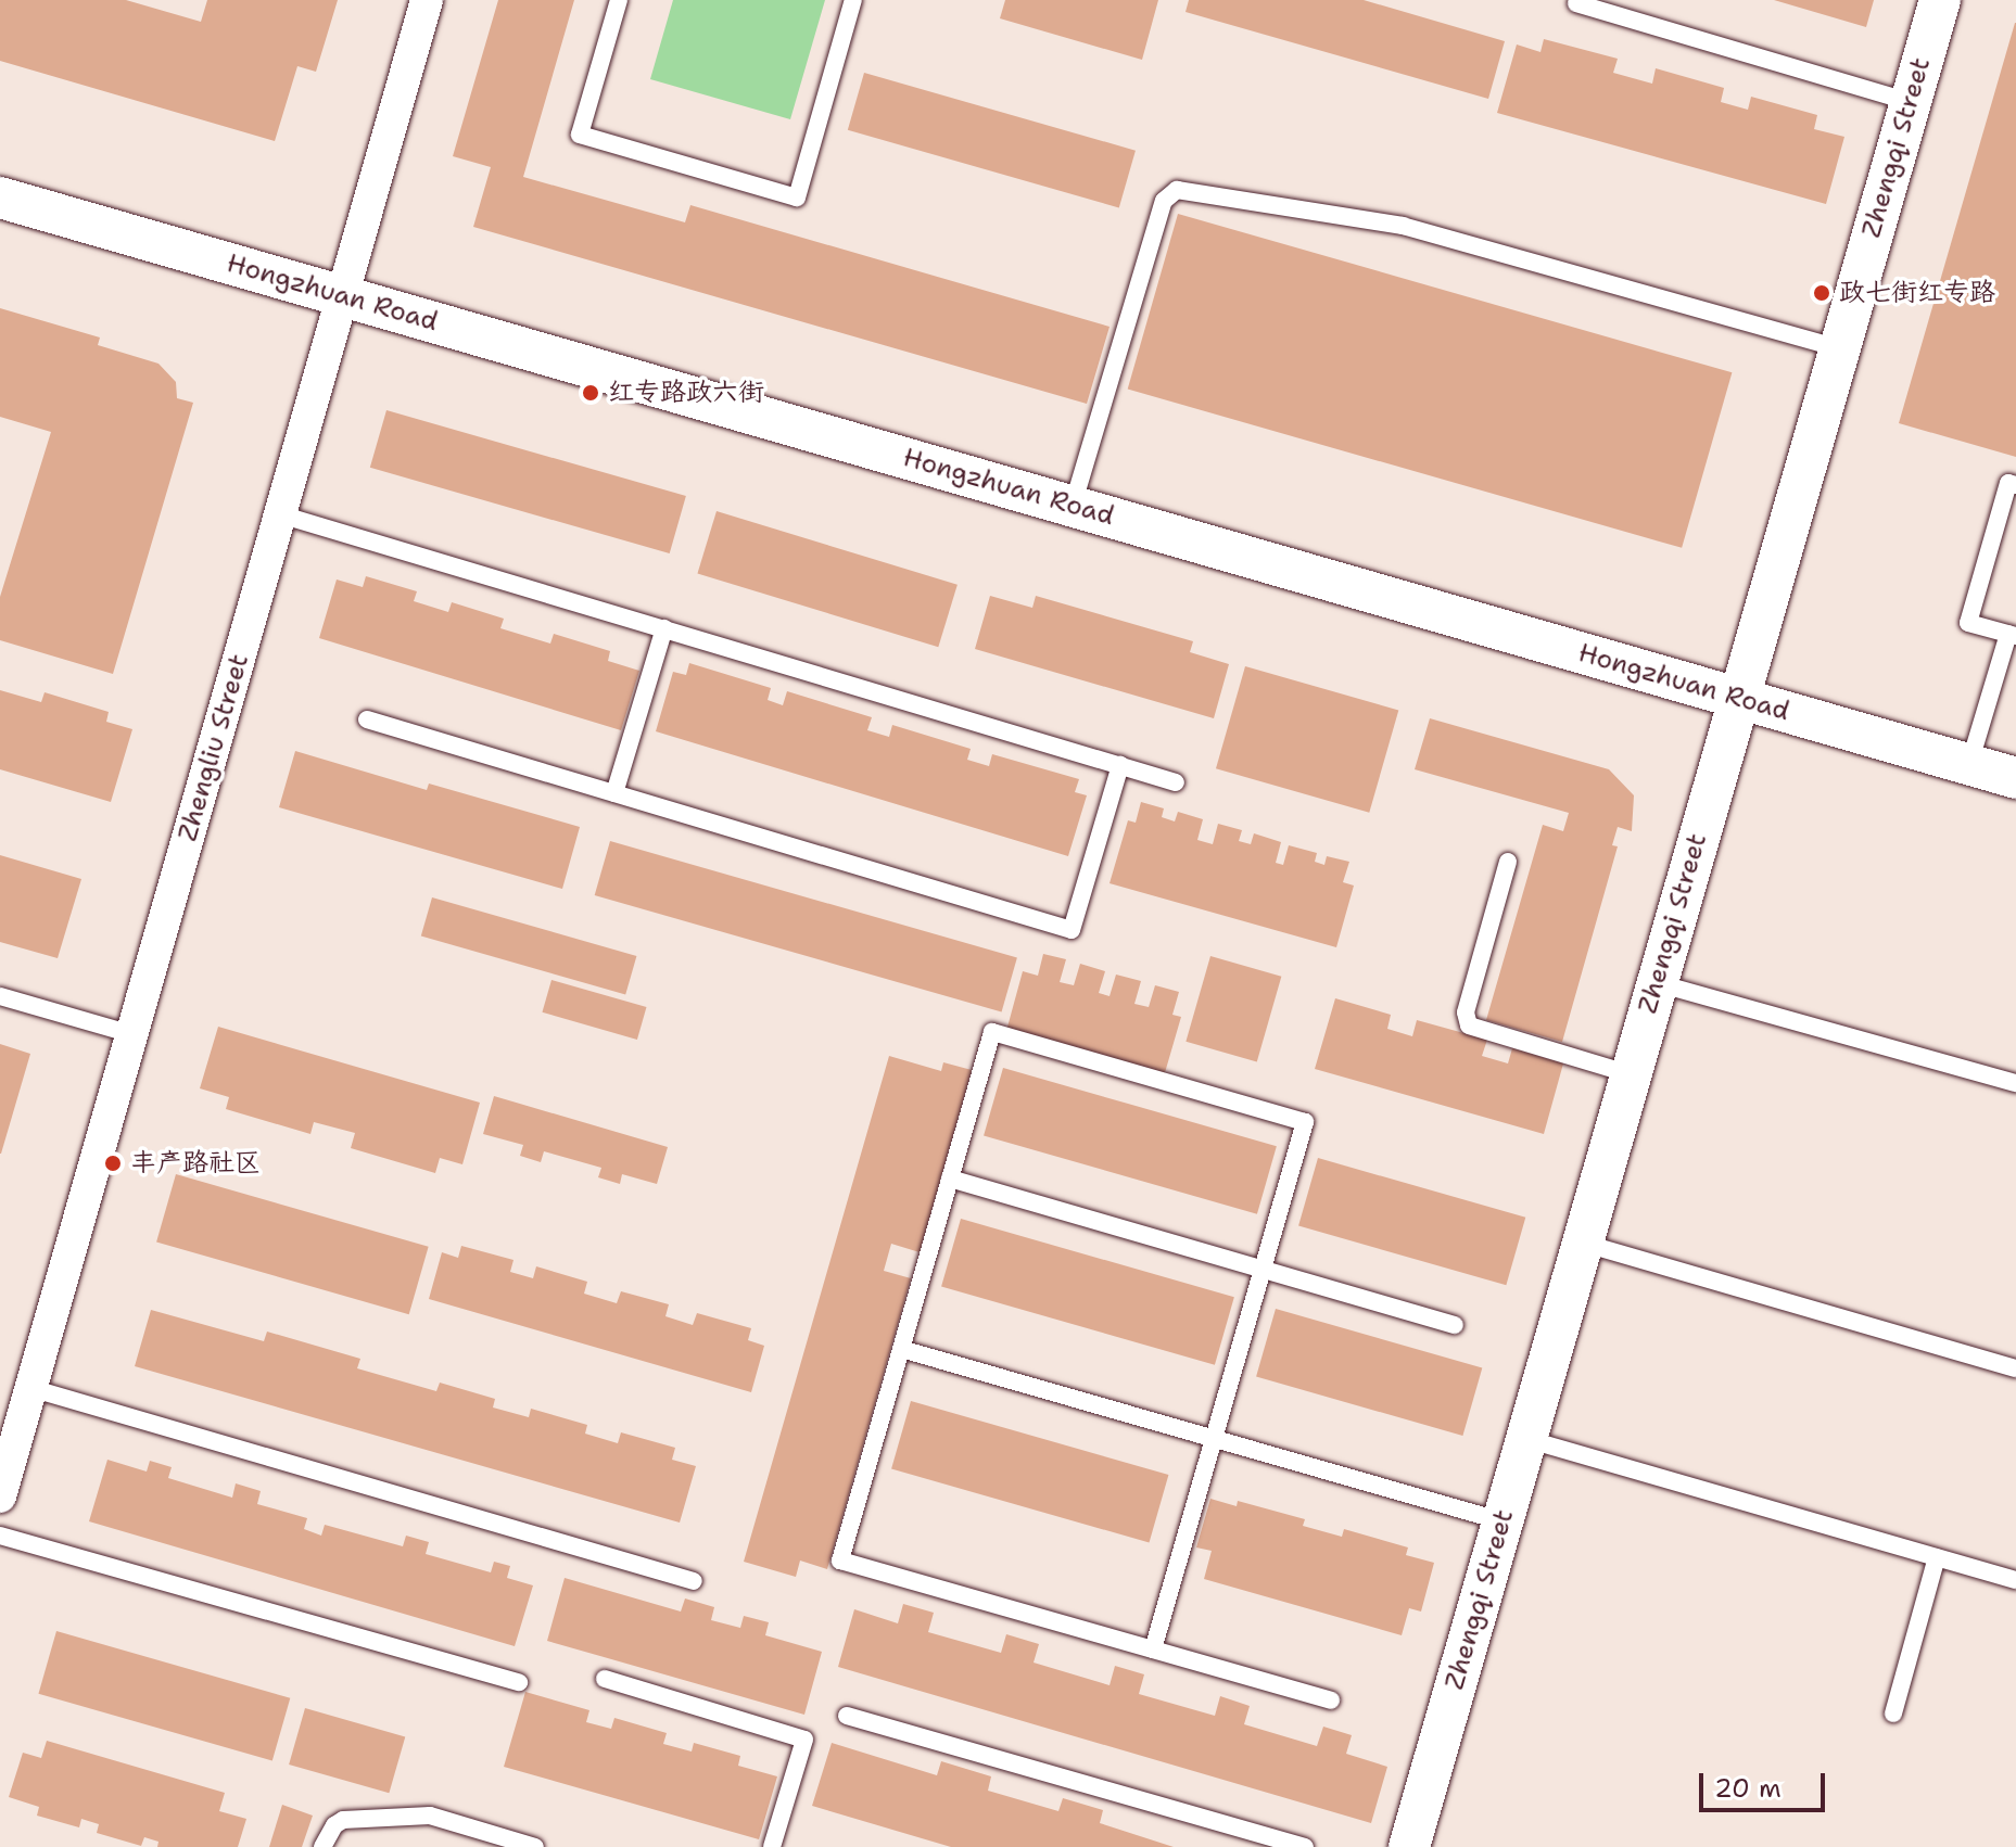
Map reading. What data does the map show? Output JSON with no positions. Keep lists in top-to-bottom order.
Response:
{
  "streets": {
    "street": ["Zhengqi Street", "Hongzhuan Road", "Zhengliu Street"]
  },
  "crossings": [
    ["Zhengqi Street", "Hongzhuan Road"],
    ["Hongzhuan Road", "Zhengliu Street"]
  ],
  "places": ["政七街红专路", "红专路政六街", "丰产路社区"],
  "scale_bar": "20 m"
}
